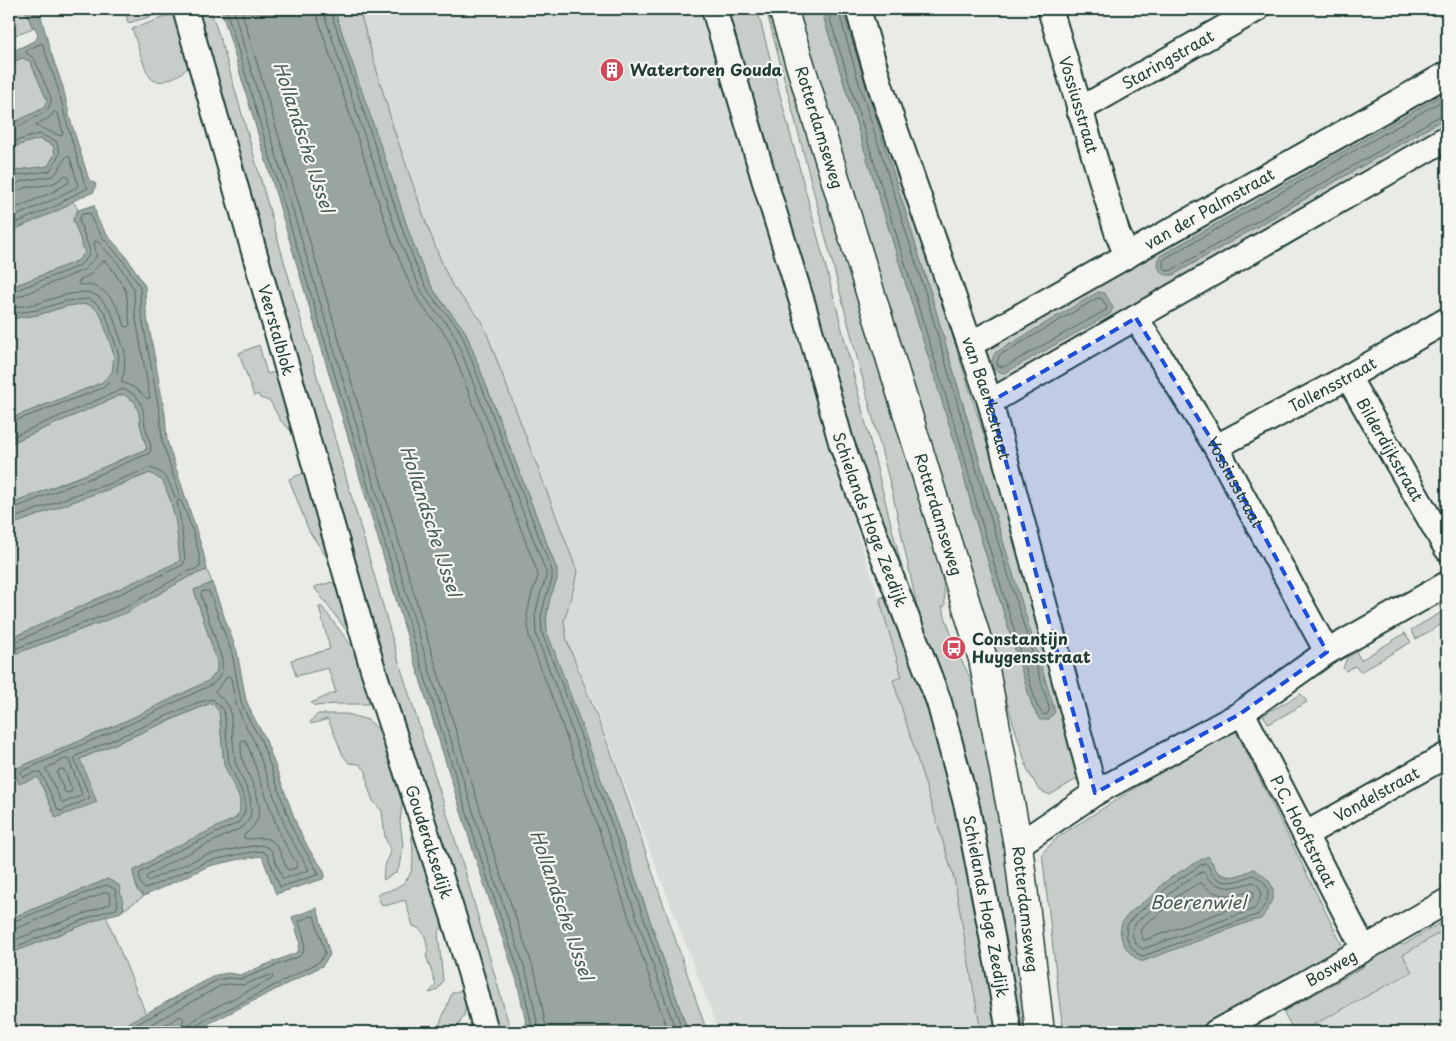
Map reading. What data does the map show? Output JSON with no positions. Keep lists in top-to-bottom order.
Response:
{
  "streets": {
    "main road": ["Rotterdamseweg"],
    "street": [
      "Staringstraat",
      "Vossiusstraat",
      "van der Palmstraat",
      "Veerstalblok",
      "Tollensstraat",
      "van Baerlestraat",
      "Bilderdijkstraat",
      "Schielands Hoge Zeedijk",
      "Vondelstraat",
      "P.C. Hooftstraat",
      "Gouderaksedijk",
      "Bosweg"
    ]
  },
  "crossings": [
    ["Staringstraat", "Vossiusstraat"],
    ["Vossiusstraat", "van der Palmstraat"],
    ["Vossiusstraat", "Tollensstraat"],
    ["van der Palmstraat", "van Baerlestraat"],
    ["Veerstalblok", "Gouderaksedijk"],
    ["Tollensstraat", "Bilderdijkstraat"],
    ["Vondelstraat", "P.C. Hooftstraat"],
    ["P.C. Hooftstraat", "Bosweg"]
  ],
  "water": ["Hollandsche IJssel", "Boerenwiel"],
  "places": {
    "building": ["Watertoren Gouda"],
    "bus stop": ["Constantijn Huygensstraat"]
  }
}
